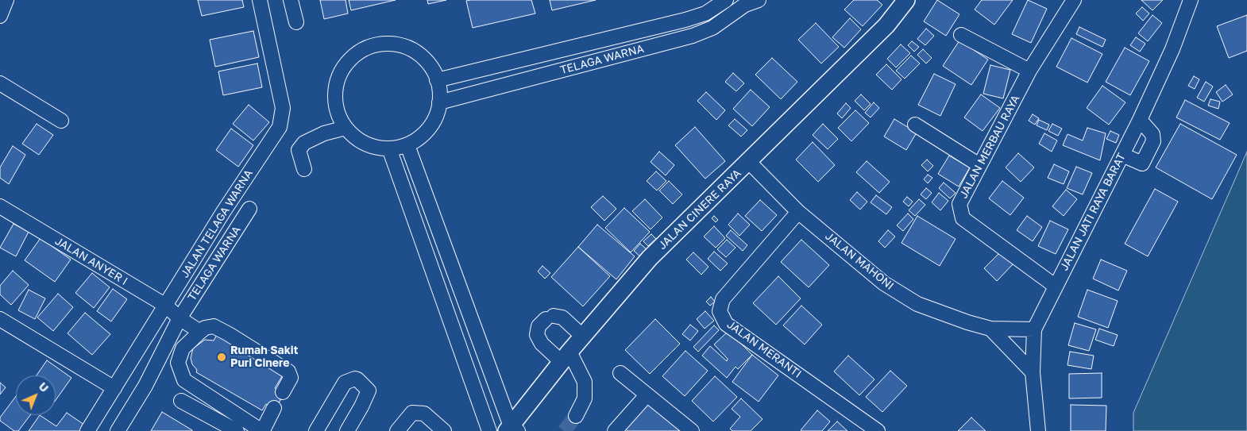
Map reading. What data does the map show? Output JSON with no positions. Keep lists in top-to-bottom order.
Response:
{
  "streets": {
    "main road": ["JALAN CINERE RAYA"],
    "street": [
      "TELAGA WARNA",
      "JALAN MERBAU RAYA",
      "JALAN JATI RAYA BARAT",
      "JALAN TELAGA WARNA",
      "JALAN ANYER I",
      "JALAN MAHONI",
      "JALAN MERANTI"
    ]
  },
  "crossings": [
    ["TELAGA WARNA", "JALAN ANYER I"],
    ["JALAN MERBAU RAYA", "JALAN JATI RAYA BARAT"],
    ["JALAN CINERE RAYA", "JALAN MAHONI"],
    ["JALAN JATI RAYA BARAT", "JALAN MAHONI"],
    ["JALAN TELAGA WARNA", "JALAN ANYER I"],
    ["JALAN MAHONI", "JALAN MERANTI"]
  ],
  "places": ["Rumah Sakit Puri Cinere"],
  "north": "top right"
}
